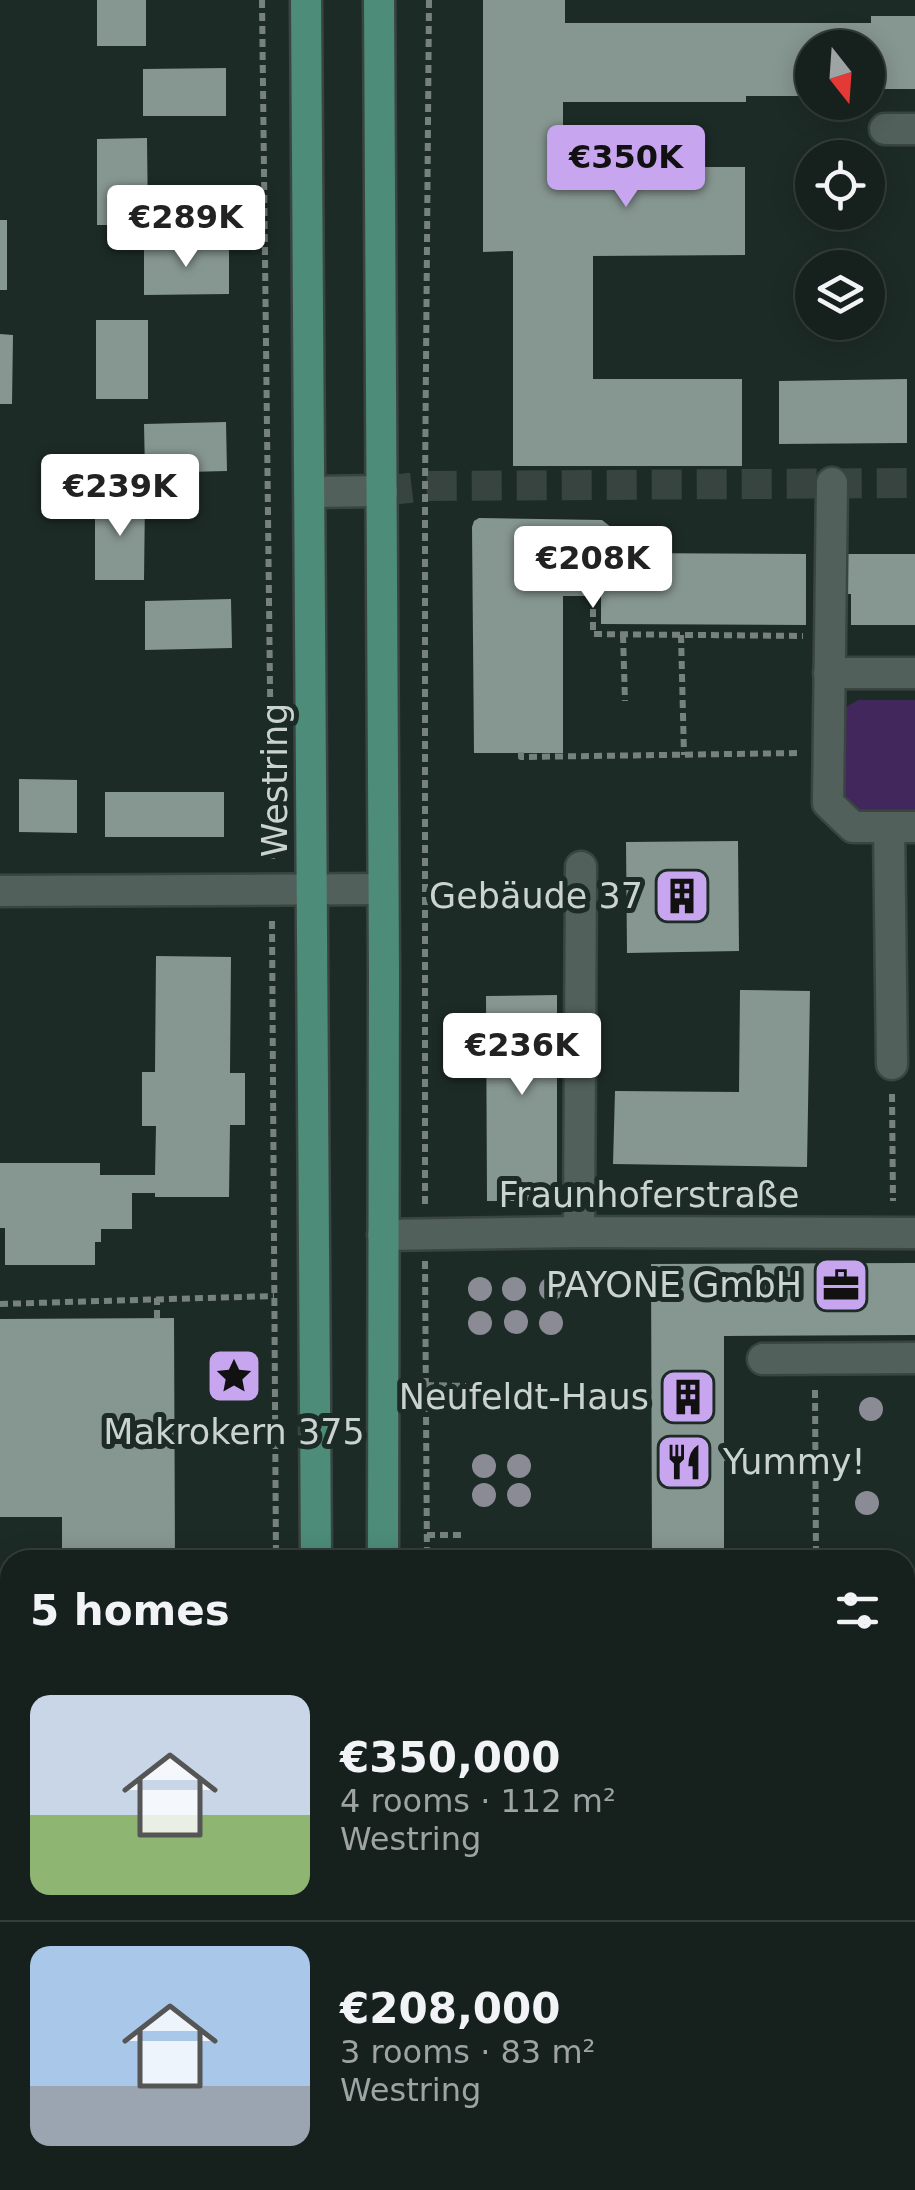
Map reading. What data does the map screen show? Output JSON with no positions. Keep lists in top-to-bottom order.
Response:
{
  "streets": {
    "main road": ["Westring"],
    "street": ["Fraunhoferstraße"]
  },
  "places": {
    "building": ["Gebäude 37", "Neufeldt-Haus"],
    "office": ["PAYONE GmbH"],
    "place": ["Makrokern 375"],
    "restaurant": ["Yummy!"]
  },
  "north": "bottom",
  "page": {
    "price": [
      "€350K",
      "€289K",
      "€239K",
      "€208K",
      "€236K"
    ],
    "heading": "5 homes",
    "list": [
      {
        "name": "€350,000",
        "note": "4 rooms · 112 m² · Westring"
      },
      {
        "name": "€208,000",
        "note": "3 rooms · 83 m² · Westring"
      }
    ]
  }
}
